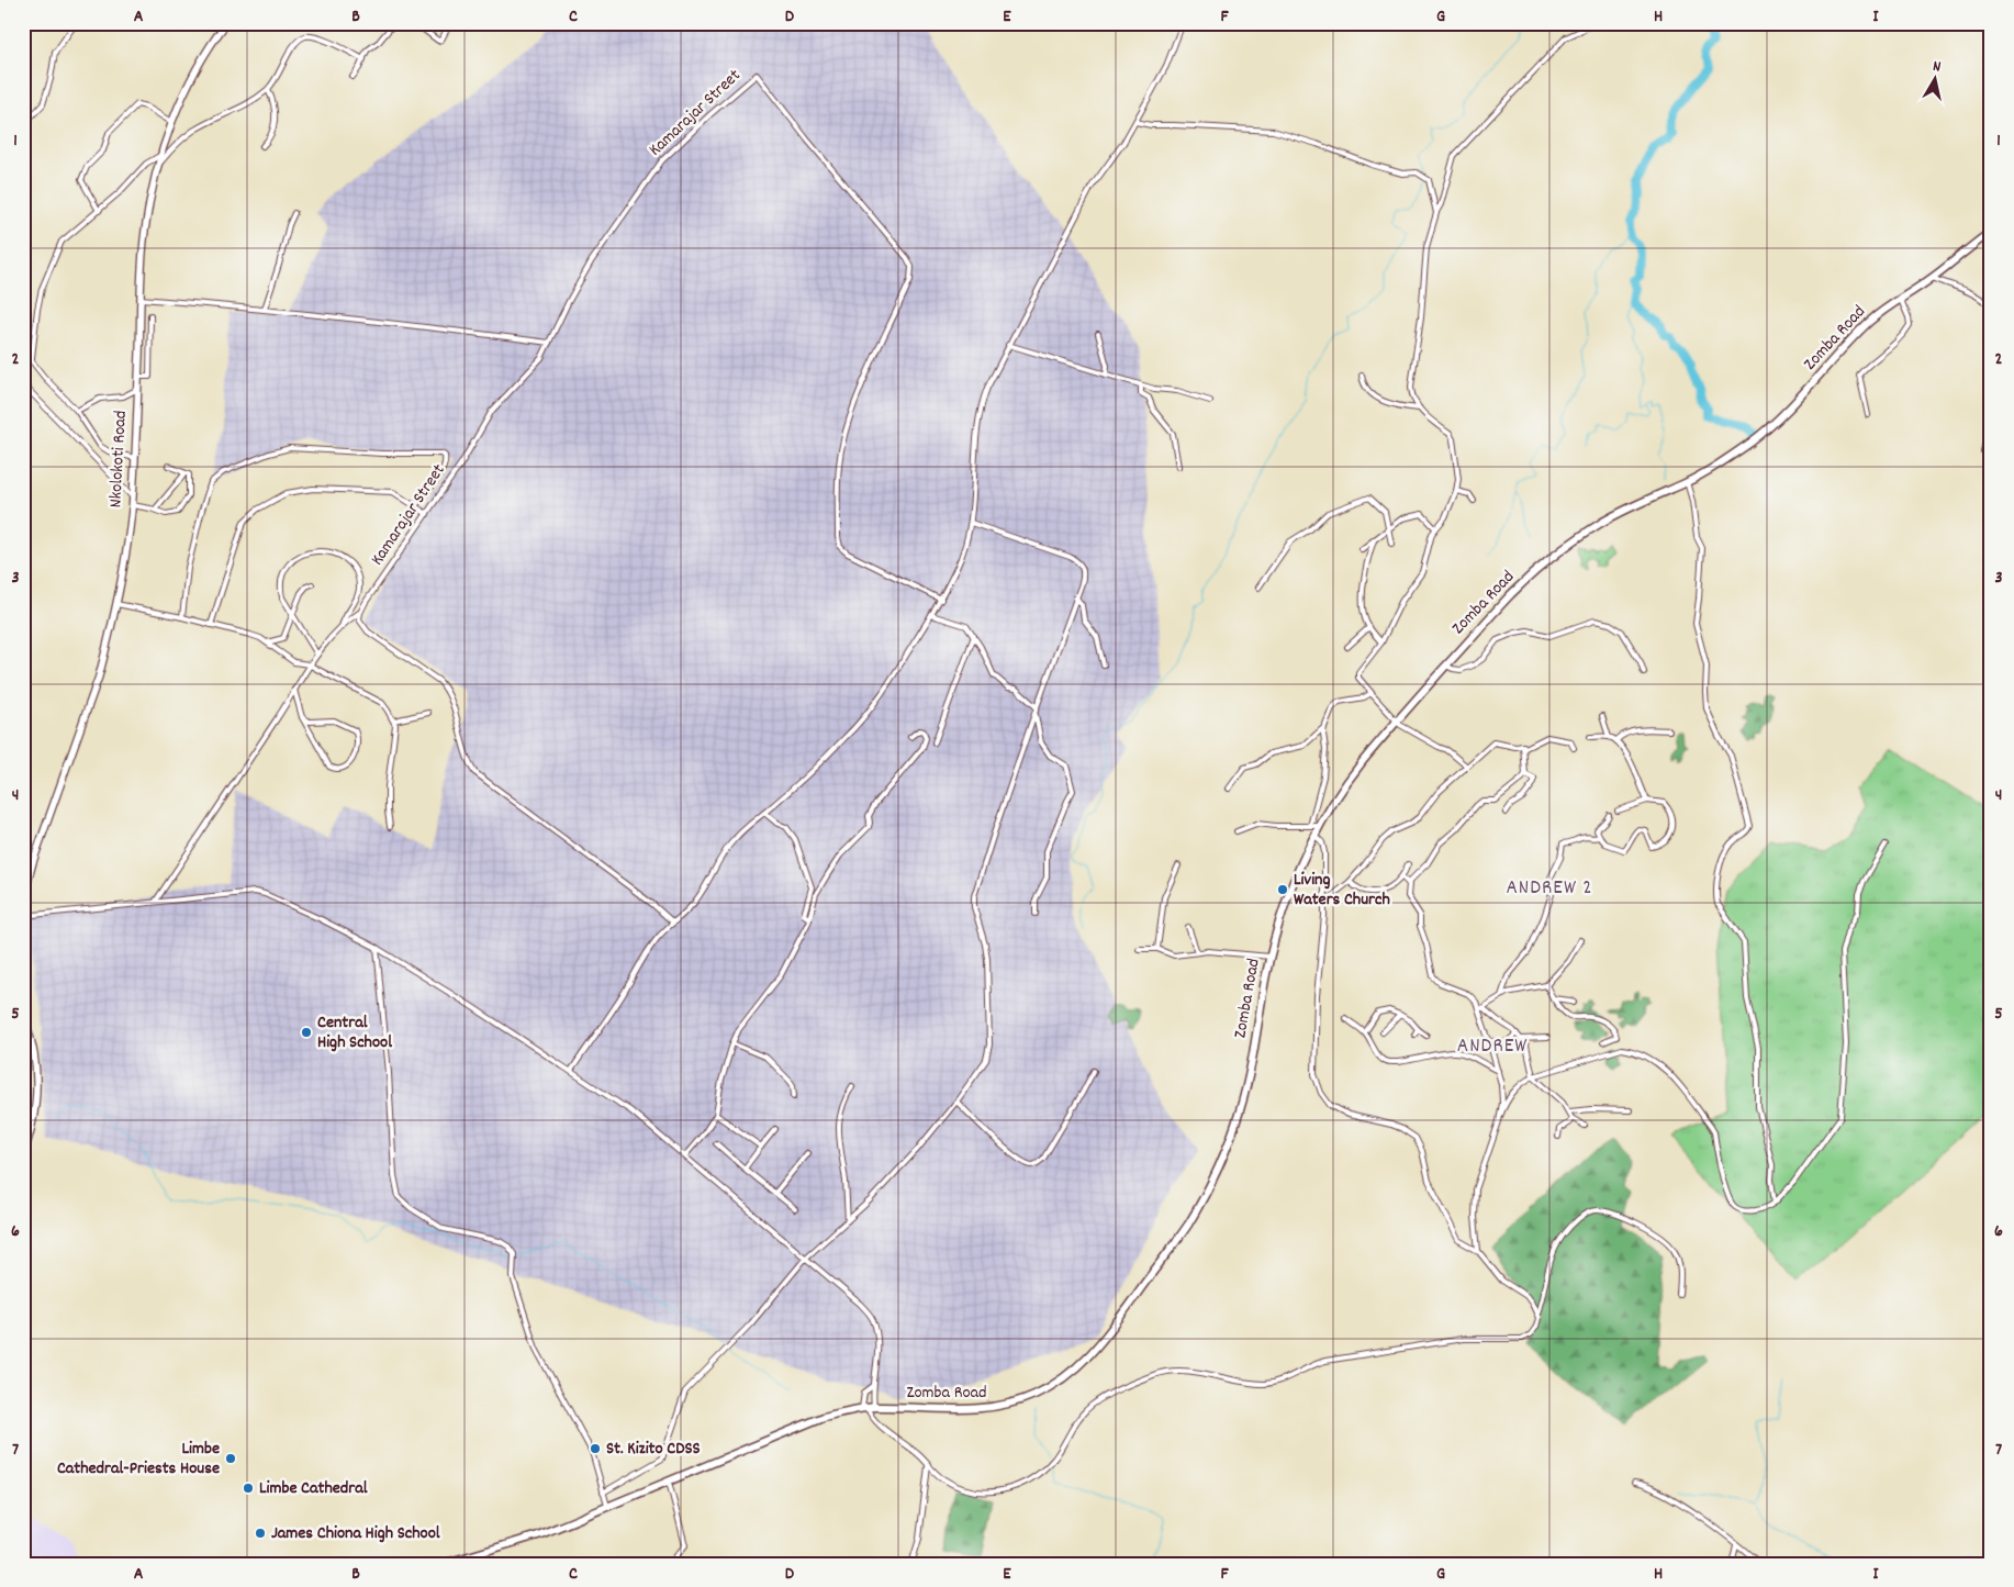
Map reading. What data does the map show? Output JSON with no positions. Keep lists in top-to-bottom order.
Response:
{
  "streets": {
    "highway": ["Zomba Road"],
    "main road": ["Nkolokoti Road"],
    "street": ["Kamarajar Street"]
  },
  "districts": ["ANDREW 2", "ANDREW"],
  "places": [
    "Living Waters Church",
    "Central High School",
    "St. Kizito CDSS",
    "Limbe Cathedral-Priests House",
    "Limbe Cathedral",
    "James Chiona High School"
  ],
  "north": "top",
  "grid": {
    "columns": [
      "A",
      "B",
      "C",
      "D",
      "E",
      "F",
      "G",
      "H",
      "I"
    ],
    "rows": [
      "1",
      "2",
      "3",
      "4",
      "5",
      "6",
      "7"
    ]
  }
}
